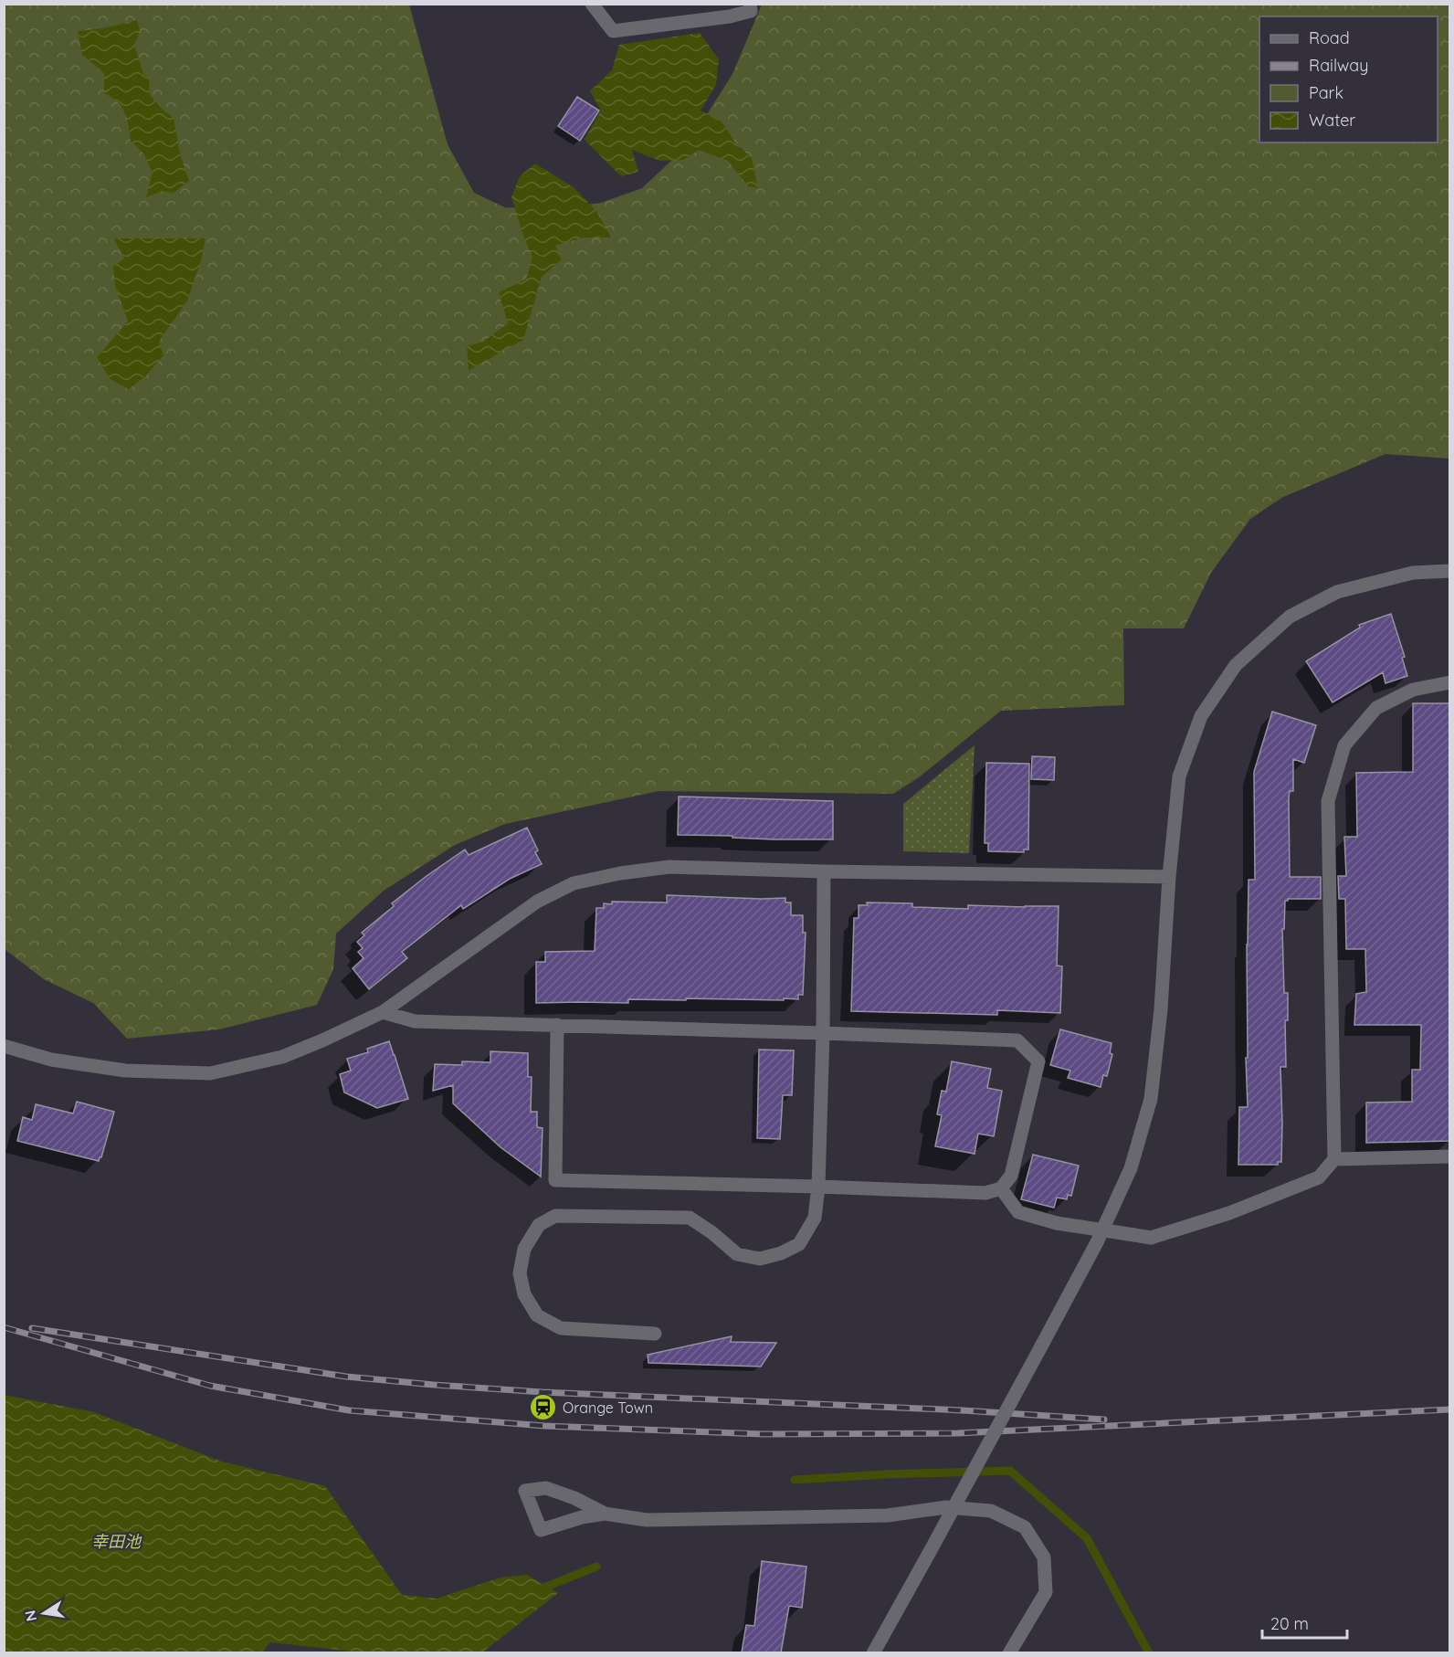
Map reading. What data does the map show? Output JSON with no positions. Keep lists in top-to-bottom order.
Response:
{
  "water": ["幸田池"],
  "places": {
    "station": ["Orange Town"]
  },
  "legend": [
    "Road",
    "Railway",
    "Park",
    "Water"
  ],
  "scale_bar": "20 m",
  "north": "left"
}
